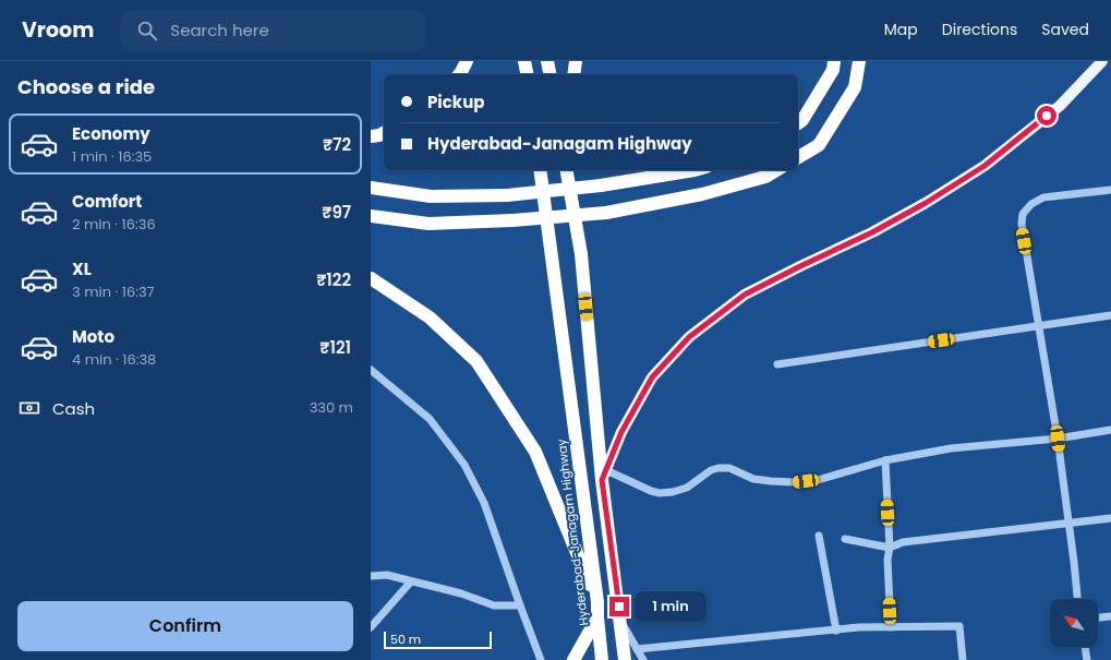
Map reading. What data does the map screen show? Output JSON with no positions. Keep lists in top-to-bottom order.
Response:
{
  "streets": {
    "highway": ["Hyderabad-Janagam Highway"]
  },
  "scale_bar": "50 m",
  "north": "top left",
  "page": {
    "header": "Vroom",
    "search": "Search here",
    "nav": ["Map", "Directions", "Saved"],
    "heading": "Choose a ride",
    "banner": ["Pickup", "Hyderabad-Janagam Highway"],
    "list": [
      {
        "name": "Economy",
        "note": "1 min · 16:35",
        "value": "₹72"
      },
      {
        "name": "Comfort",
        "note": "2 min · 16:36",
        "value": "₹97"
      },
      {
        "name": "XL",
        "note": "3 min · 16:37",
        "value": "₹122"
      },
      {
        "name": "Moto",
        "note": "4 min · 16:38",
        "value": "₹121"
      }
    ],
    "pay": ["Cash", "330 m"],
    "bubble": "1 min",
    "buttons": "Confirm",
    "scale": "50 m"
  }
}
